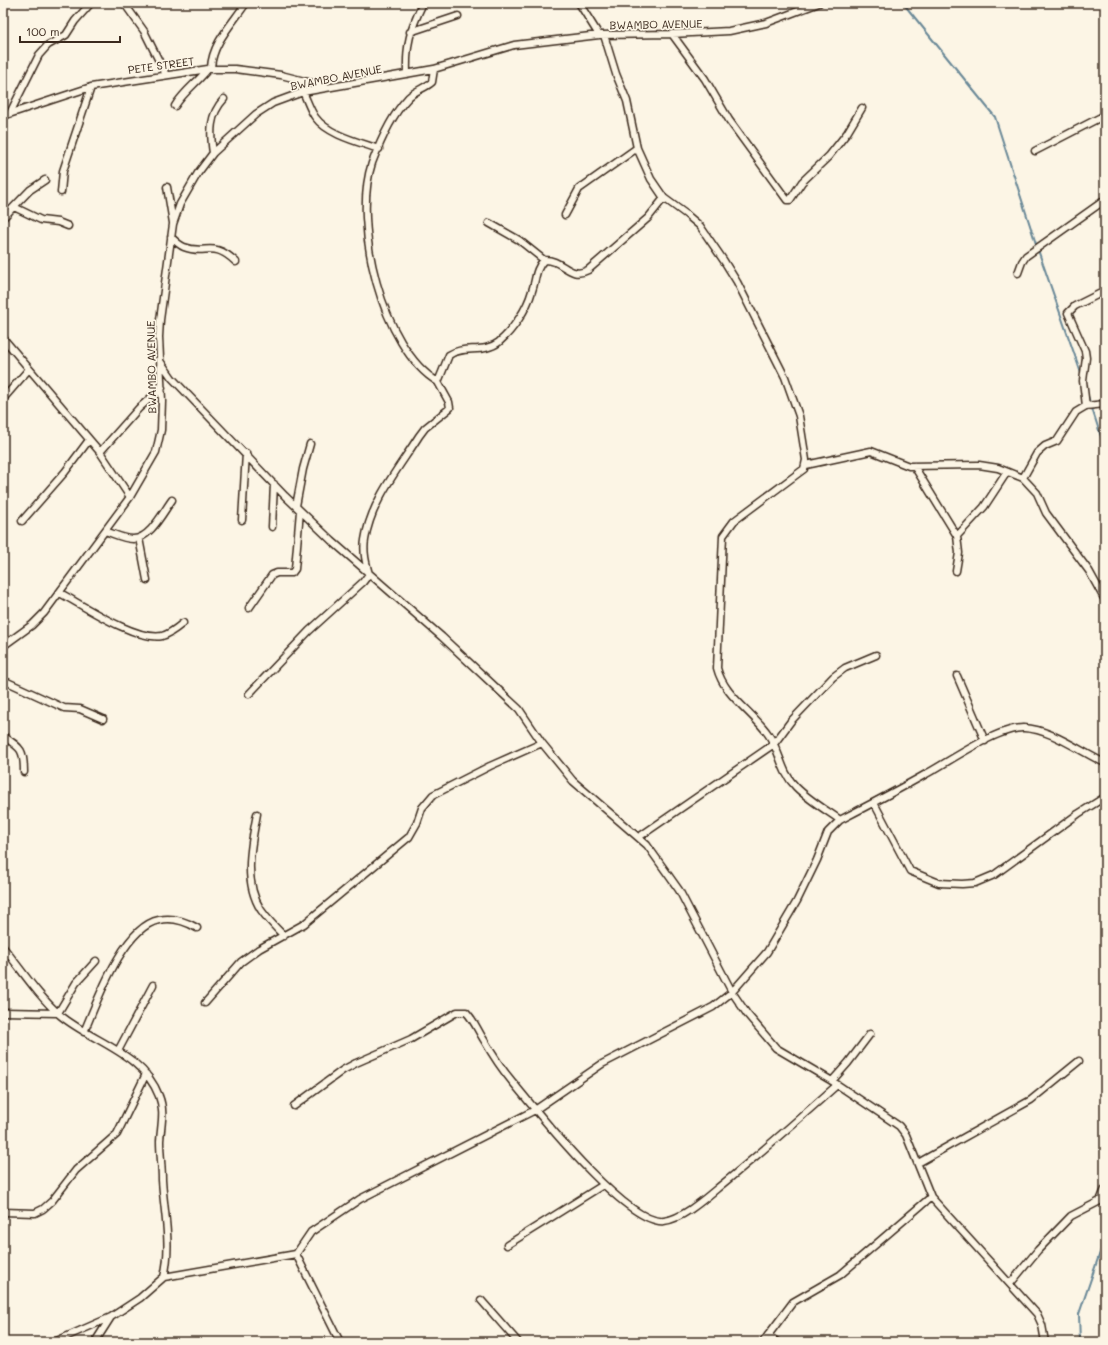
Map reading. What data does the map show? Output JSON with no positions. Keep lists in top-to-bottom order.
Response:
{
  "streets": {
    "street": ["BWAMBO AVENUE", "PETE STREET"]
  },
  "crossings": [
    ["BWAMBO AVENUE", "PETE STREET"]
  ],
  "scale_bar": "100 m"
}
